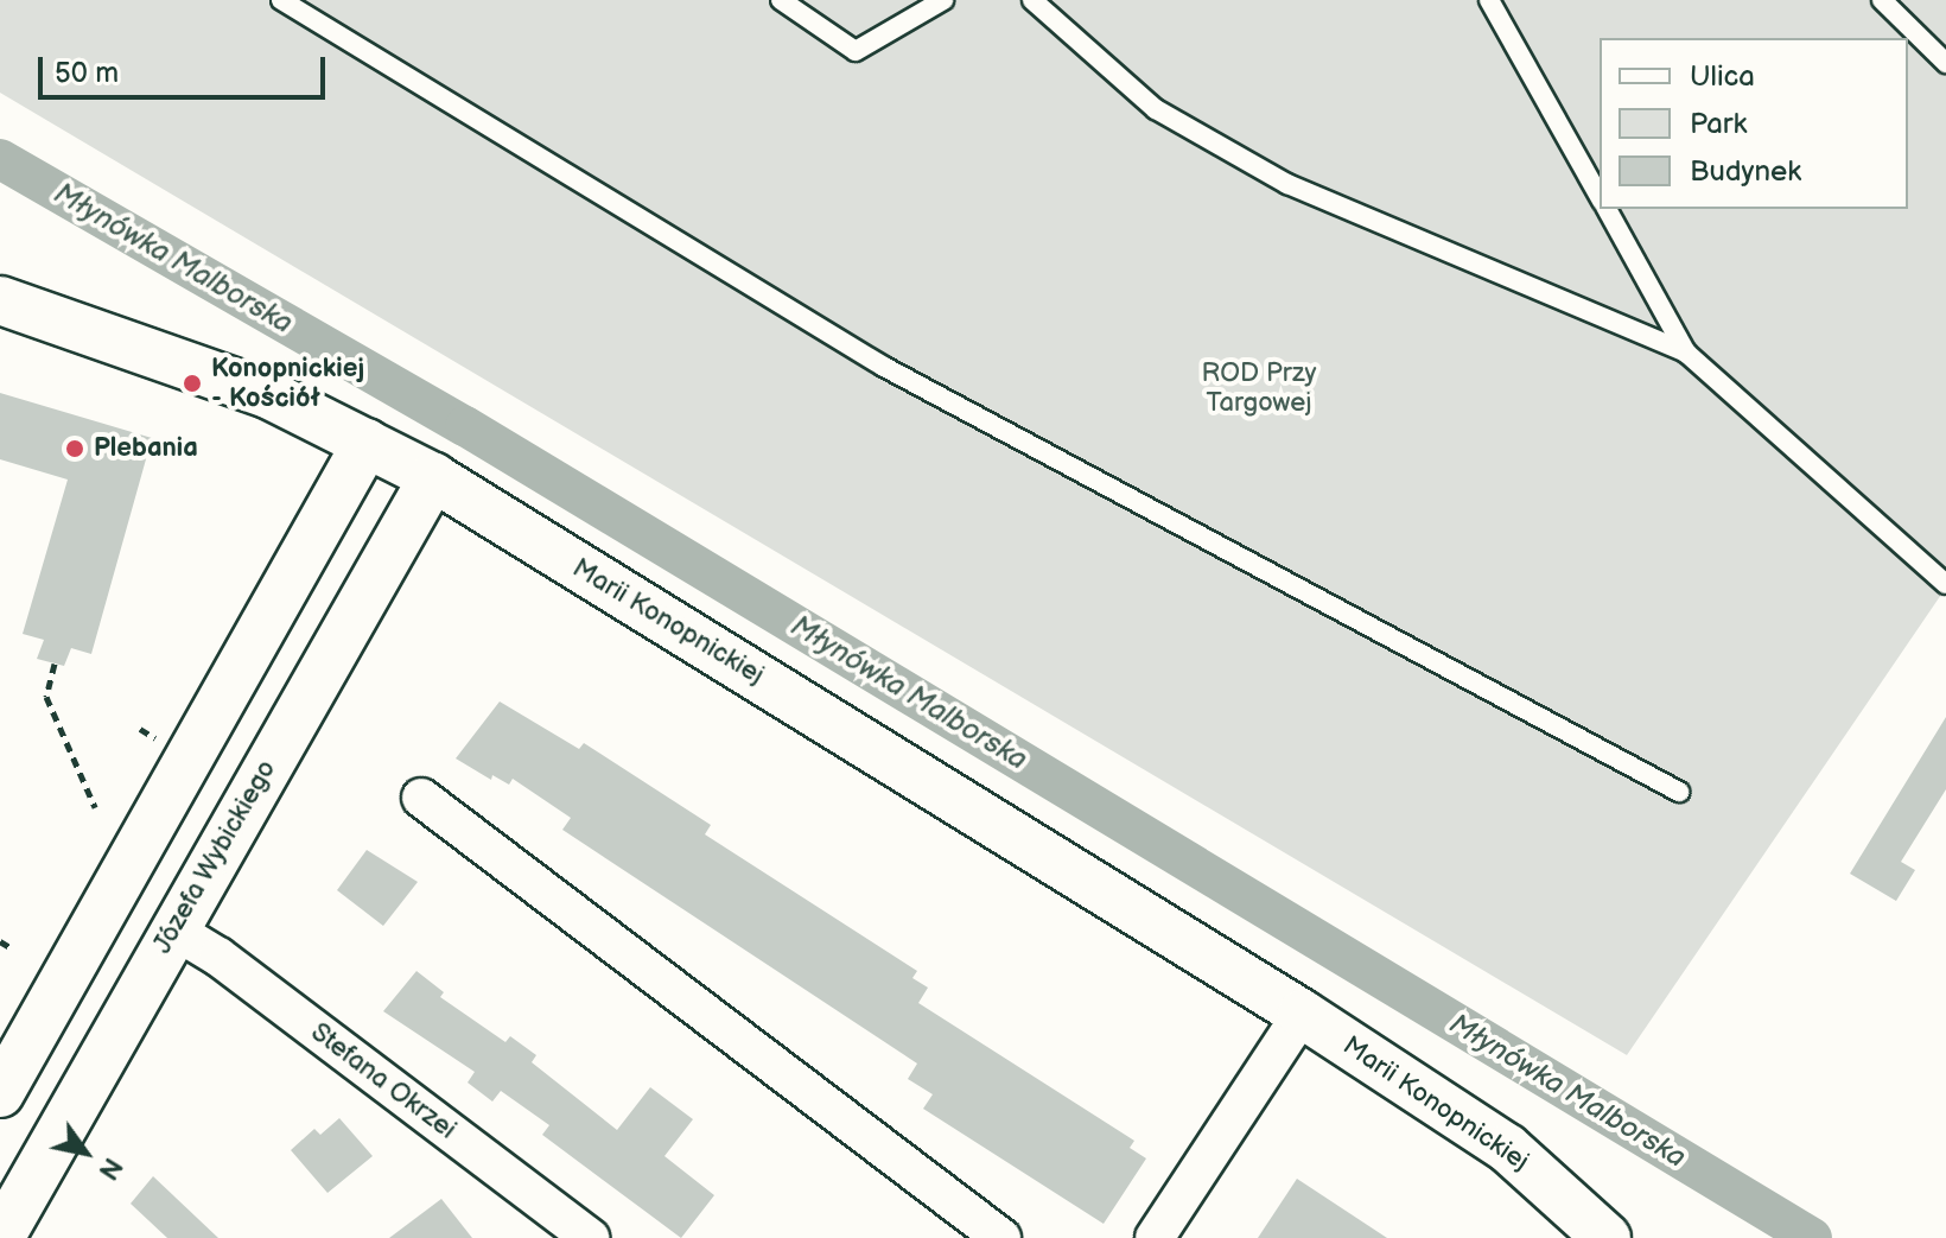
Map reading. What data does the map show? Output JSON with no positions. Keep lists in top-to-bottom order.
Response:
{
  "streets": {
    "street": ["Marii Konopnickiej", "Józefa Wybickiego", "Stefana Okrzei"]
  },
  "crossings": [
    ["Marii Konopnickiej", "Józefa Wybickiego"],
    ["Józefa Wybickiego", "Stefana Okrzei"]
  ],
  "water": ["Młynówka Malborska"],
  "parks": ["ROD Przy Targowej"],
  "places": ["Konopnickiej - Kościół", "Plebania"],
  "legend": ["Ulica", "Park", "Budynek"],
  "scale_bar": "50 m",
  "north": "bottom right"
}
